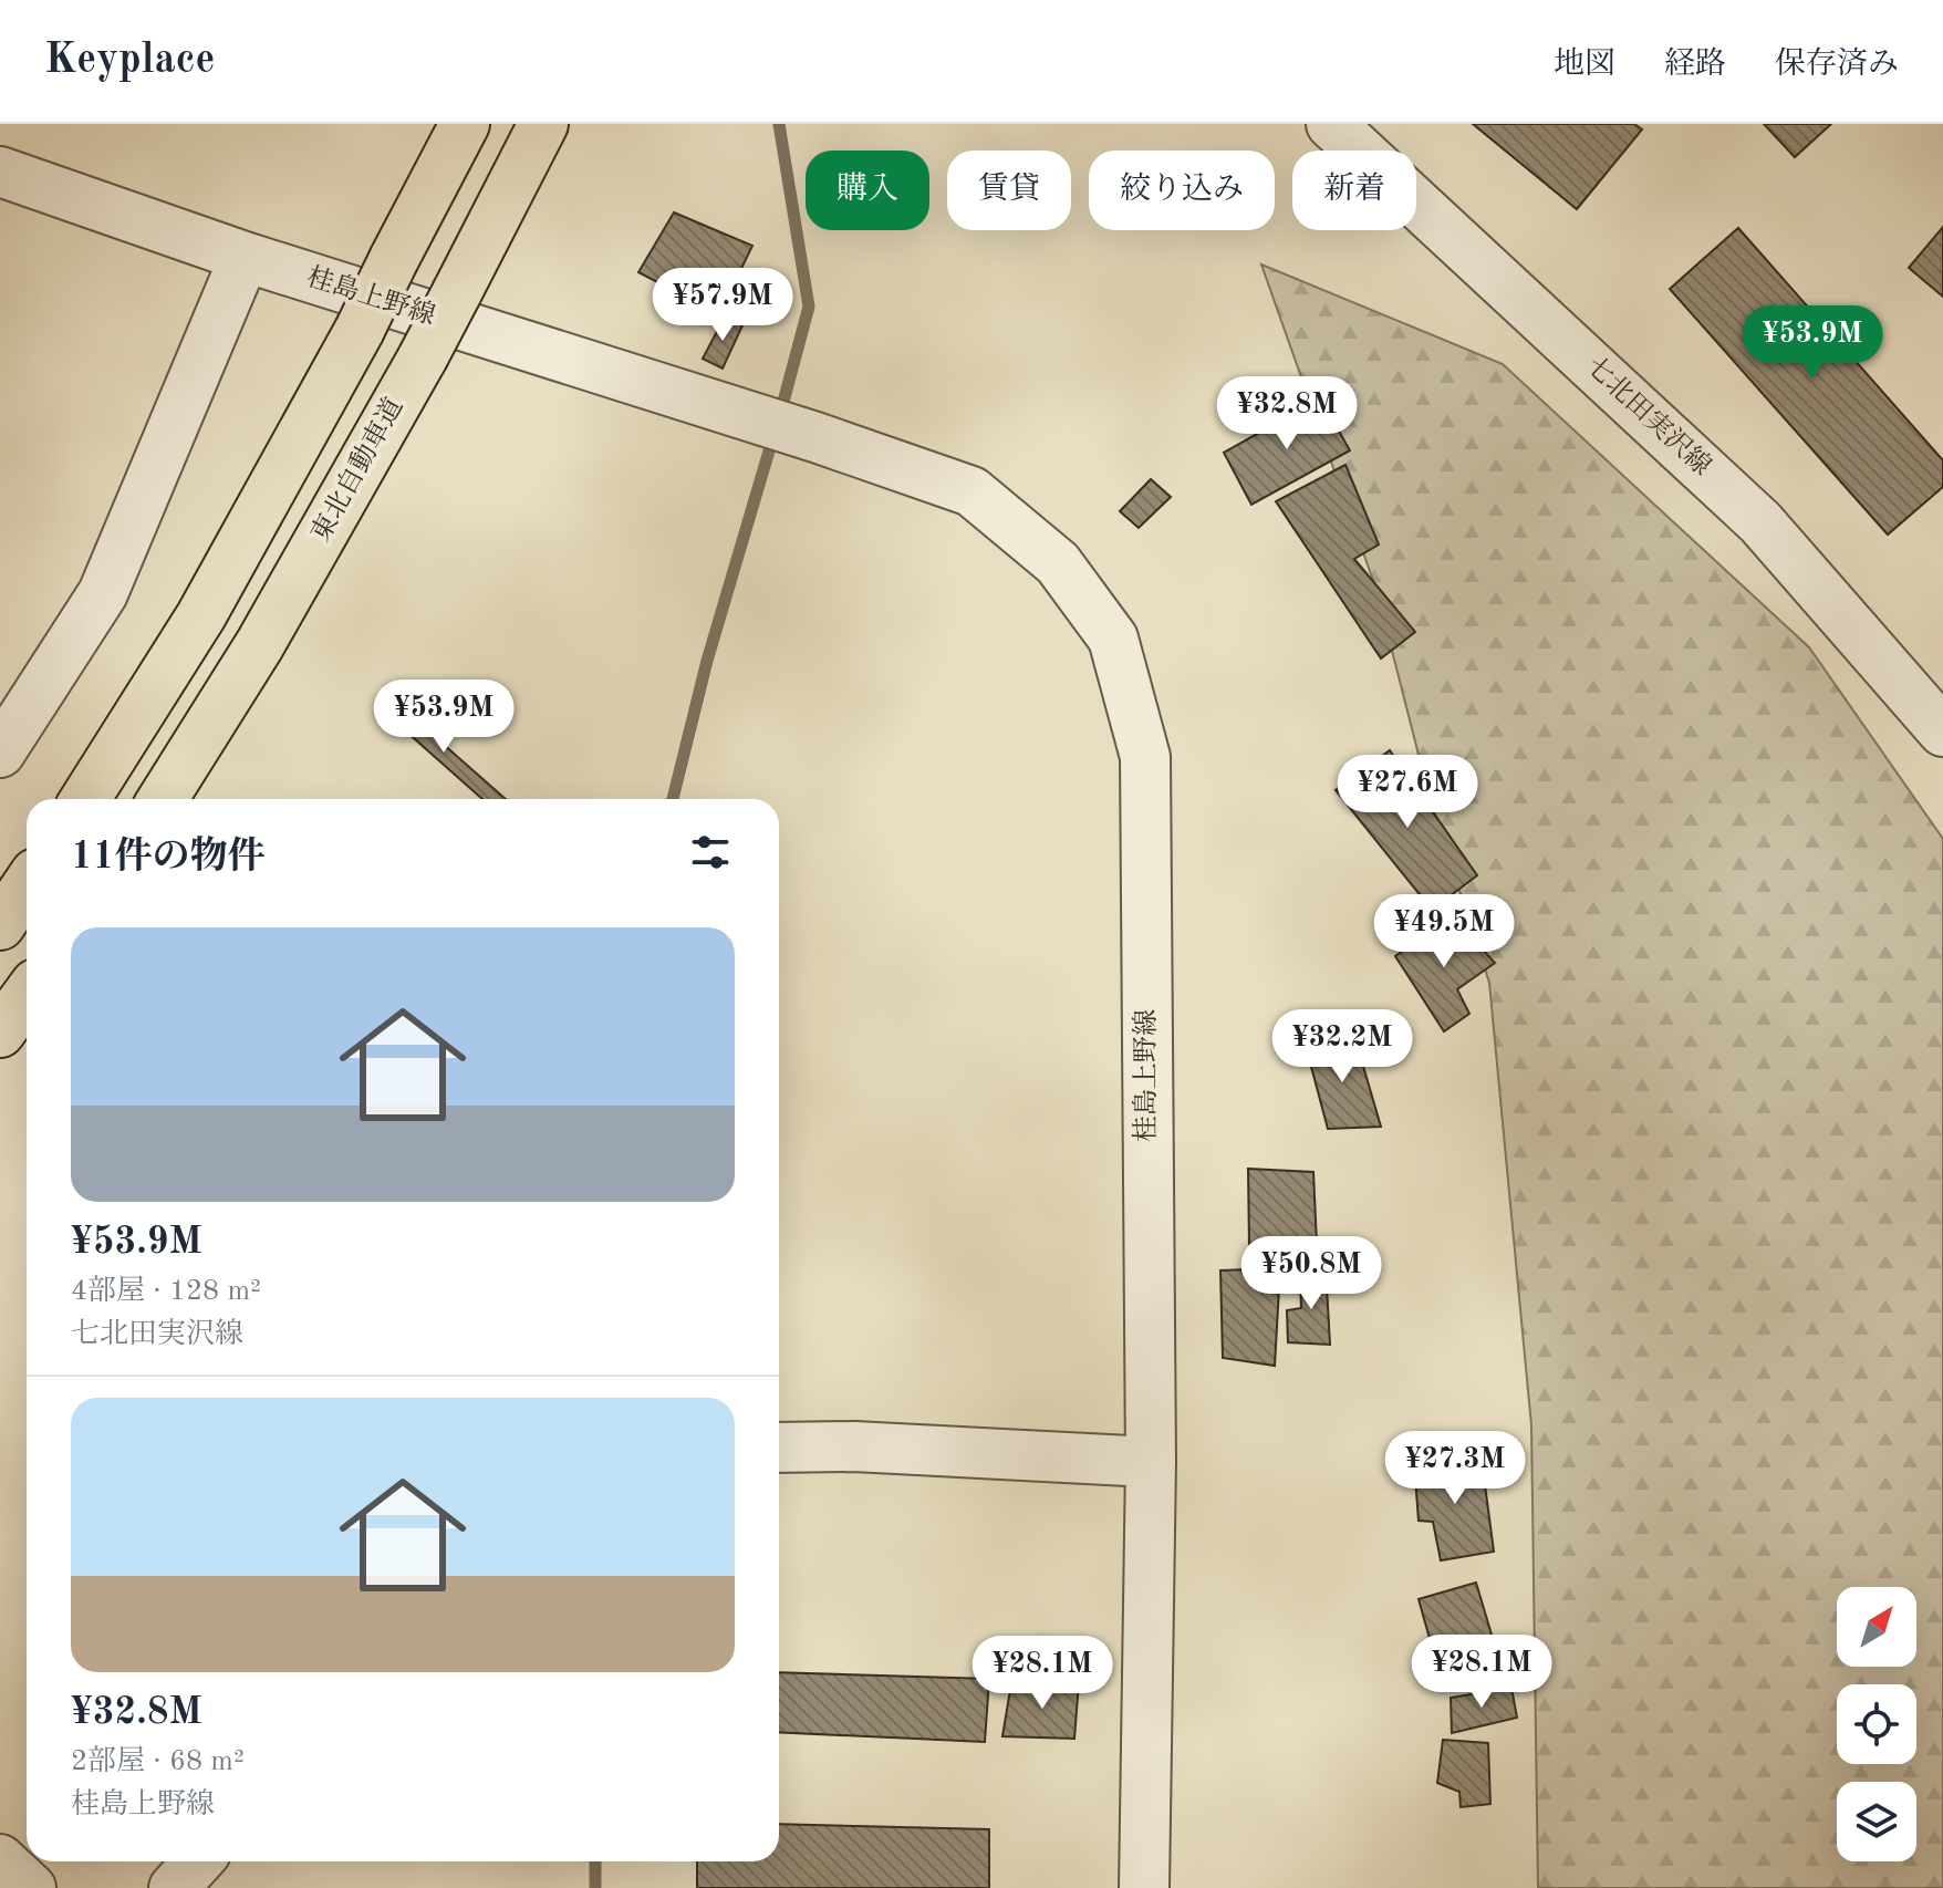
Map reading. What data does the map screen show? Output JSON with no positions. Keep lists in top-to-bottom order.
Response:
{
  "streets": {
    "highway": ["東北自動車道"],
    "street": ["桂島上野線", "七北田実沢線"]
  },
  "north": "top right",
  "page": {
    "header": "Keyplace",
    "nav": ["地図", "経路", "保存済み"],
    "chip": [
      "購入",
      "賃貸",
      "絞り込み",
      "新着"
    ],
    "price": [
      "¥57.9M",
      "¥53.9M",
      "¥32.8M",
      "¥53.9M",
      "¥27.6M",
      "¥49.5M",
      "¥32.2M",
      "¥50.8M",
      "¥27.3M",
      "¥28.1M",
      "¥28.1M"
    ],
    "heading": "11件の物件",
    "list": [
      {
        "name": "¥53.9M",
        "note": "4部屋 · 128 m² · 七北田実沢線"
      },
      {
        "name": "¥32.8M",
        "note": "2部屋 · 68 m² · 桂島上野線"
      }
    ]
  }
}
